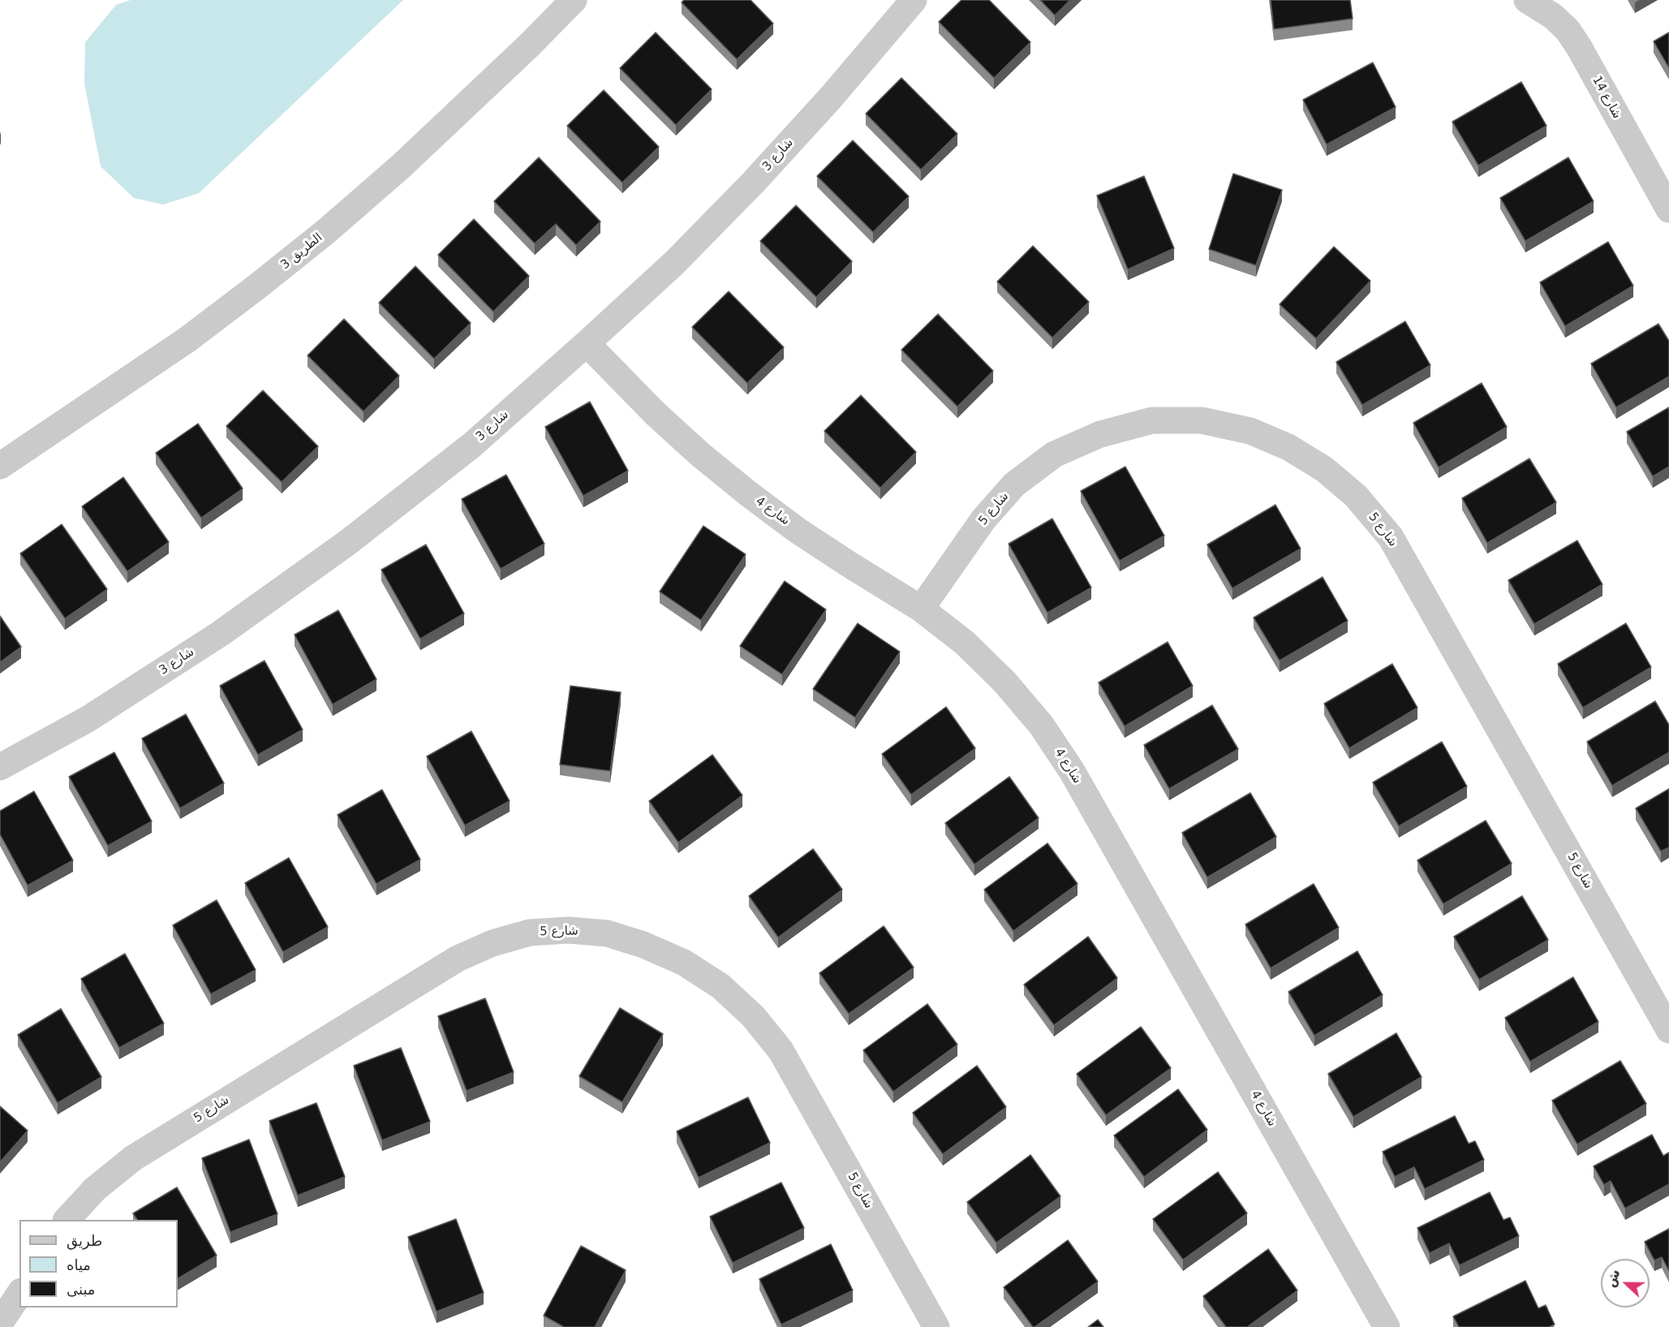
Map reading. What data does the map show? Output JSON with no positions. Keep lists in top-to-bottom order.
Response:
{
  "streets": {
    "street": [
      "شارع 14",
      "شارع 3",
      "3 الطريق",
      "شارع 5",
      "شارع 4"
    ]
  },
  "crossings": [
    ["شارع 3", "شارع 4"],
    ["شارع 5", "شارع 4"]
  ],
  "legend": ["طريق", "مياه", "مبنى"],
  "north": "left"
}
